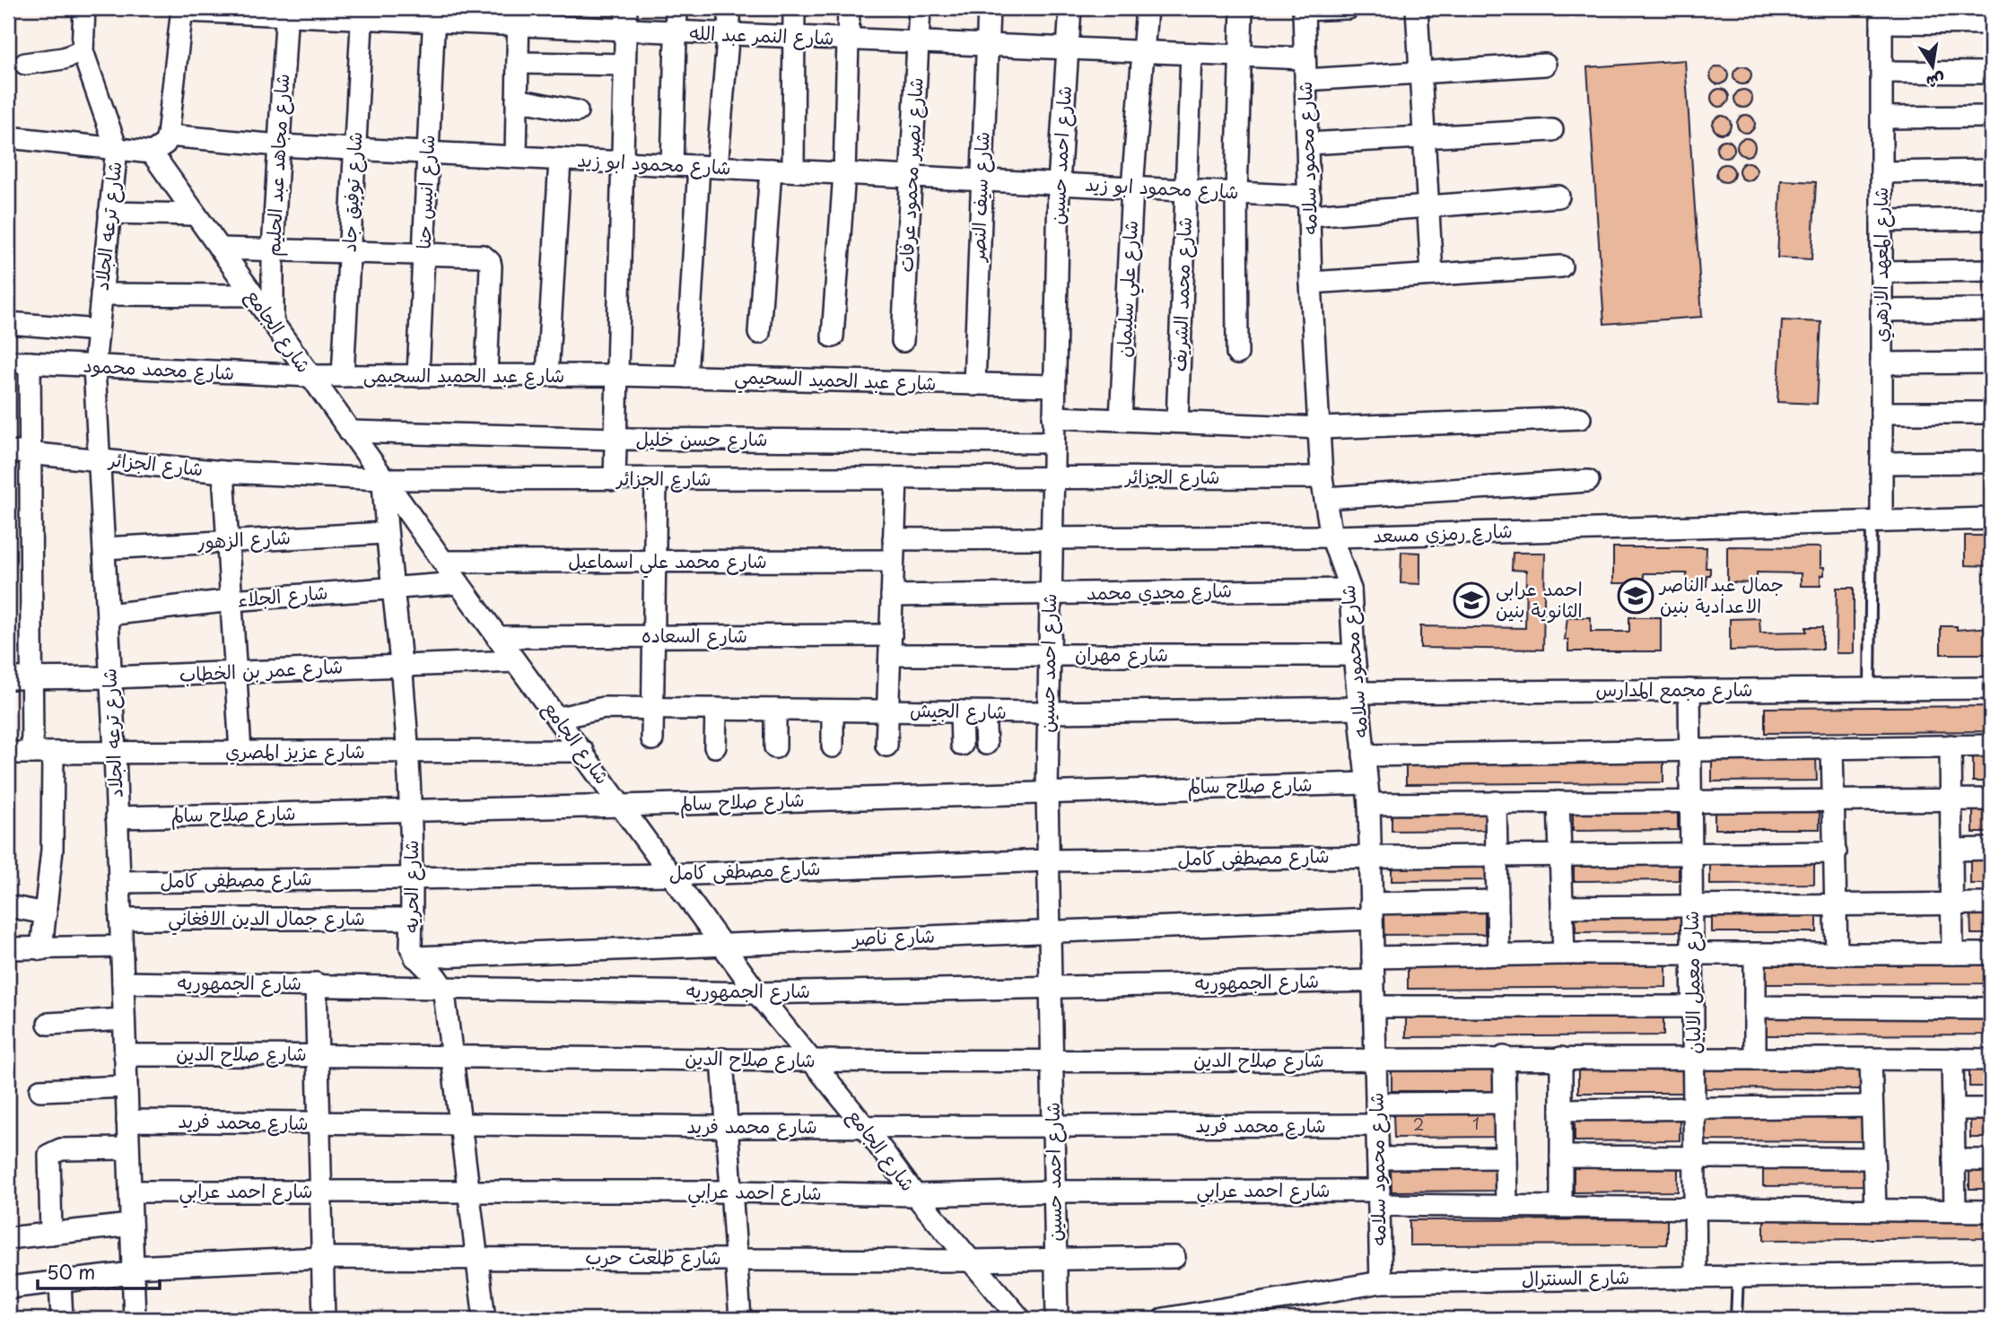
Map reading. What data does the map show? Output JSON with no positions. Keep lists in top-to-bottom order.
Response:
{
  "streets": {
    "street": [
      "شارع النمر عبد الله",
      "شارع احمد حسين",
      "شارع محمود سلامه",
      "شارع محمود ابو زيد",
      "شارع مجاهد عبد الحليم",
      "شارع نصير محمود عرفات",
      "شارع توفيق جاد",
      "شارع انيس حنا",
      "شارع سيف النصر",
      "شارع ترعه الجلاد",
      "شارع المعهد الازهري",
      "شارع علي سليمان",
      "شارع محمد الشريف",
      "شارع الجامع",
      "شارع محمد محمود",
      "شارع عبد الحميد السحيمى",
      "شارع عبد الحميد السحيمي",
      "شارع حسن خليل",
      "شارع الجزائر",
      "شارع رمزي مسعد",
      "شارع الزهور",
      "شارع محمد علي اسماعيل",
      "شارع مجدي محمد",
      "شارع الجلاء",
      "شارع السعاده",
      "شارع مهران",
      "شارع عمر بن الخطاب",
      "شارع مجمع المدارس",
      "شارع الجيش",
      "شارع عزيز المصري",
      "شارع صلاح سالم",
      "شارع مصطفى كامل",
      "شارع الحريه",
      "شارع جمال الدين الافغاني",
      "شارع ناصر",
      "شارع الجمهوريه",
      "شارع معمل الالبان",
      "شارع صلاح الدين",
      "شارع محمد فريد",
      "شارع احمد عرابي",
      "شارع طلعت حرب",
      "شارع السنترال"
    ]
  },
  "crossings": [
    ["شارع النمر عبد الله", "شارع احمد حسين"],
    ["شارع النمر عبد الله", "شارع محمود سلامه"],
    ["شارع النمر عبد الله", "شارع مجاهد عبد الحليم"],
    ["شارع النمر عبد الله", "شارع نصير محمود عرفات"],
    ["شارع النمر عبد الله", "شارع توفيق جاد"],
    ["شارع النمر عبد الله", "شارع انيس حنا"],
    ["شارع النمر عبد الله", "شارع سيف النصر"],
    ["شارع النمر عبد الله", "شارع علي سليمان"],
    ["شارع النمر عبد الله", "شارع محمد الشريف"],
    ["شارع احمد حسين", "شارع محمود ابو زيد"],
    ["شارع احمد حسين", "شارع عبد الحميد السحيمي"],
    ["شارع احمد حسين", "شارع حسن خليل"],
    ["شارع احمد حسين", "شارع الجزائر"],
    ["شارع احمد حسين", "شارع رمزي مسعد"],
    ["شارع احمد حسين", "شارع مجدي محمد"],
    ["شارع احمد حسين", "شارع مهران"],
    ["شارع احمد حسين", "شارع الجيش"],
    ["شارع احمد حسين", "شارع صلاح سالم"],
    ["شارع احمد حسين", "شارع مصطفى كامل"],
    ["شارع احمد حسين", "شارع ناصر"],
    ["شارع احمد حسين", "شارع الجمهوريه"],
    ["شارع احمد حسين", "شارع صلاح الدين"],
    ["شارع احمد حسين", "شارع محمد فريد"],
    ["شارع احمد حسين", "شارع احمد عرابي"],
    ["شارع احمد حسين", "شارع طلعت حرب"],
    ["شارع محمود سلامه", "شارع محمود ابو زيد"],
    ["شارع محمود سلامه", "شارع الجزائر"],
    ["شارع محمود سلامه", "شارع رمزي مسعد"],
    ["شارع محمود سلامه", "شارع مجدي محمد"],
    ["شارع محمود سلامه", "شارع مهران"],
    ["شارع محمود سلامه", "شارع مجمع المدارس"],
    ["شارع محمود سلامه", "شارع الجيش"],
    ["شارع محمود سلامه", "شارع صلاح سالم"],
    ["شارع محمود سلامه", "شارع مصطفى كامل"],
    ["شارع محمود سلامه", "شارع ناصر"],
    ["شارع محمود سلامه", "شارع الجمهوريه"],
    ["شارع محمود سلامه", "شارع صلاح الدين"],
    ["شارع محمود سلامه", "شارع محمد فريد"],
    ["شارع محمود سلامه", "شارع احمد عرابي"],
    ["شارع محمود سلامه", "شارع السنترال"],
    ["شارع محمود ابو زيد", "شارع مجاهد عبد الحليم"],
    ["شارع محمود ابو زيد", "شارع نصير محمود عرفات"],
    ["شارع محمود ابو زيد", "شارع توفيق جاد"],
    ["شارع محمود ابو زيد", "شارع انيس حنا"],
    ["شارع محمود ابو زيد", "شارع سيف النصر"],
    ["شارع محمود ابو زيد", "شارع علي سليمان"],
    ["شارع محمود ابو زيد", "شارع محمد الشريف"],
    ["شارع مجاهد عبد الحليم", "شارع الجامع"],
    ["شارع توفيق جاد", "شارع عبد الحميد السحيمى"],
    ["شارع انيس حنا", "شارع عبد الحميد السحيمى"],
    ["شارع سيف النصر", "شارع عبد الحميد السحيمي"],
    ["شارع ترعه الجلاد", "شارع محمد محمود"],
    ["شارع ترعه الجلاد", "شارع الجزائر"],
    ["شارع ترعه الجلاد", "شارع الزهور"],
    ["شارع ترعه الجلاد", "شارع الجلاء"],
    ["شارع ترعه الجلاد", "شارع عمر بن الخطاب"],
    ["شارع ترعه الجلاد", "شارع عزيز المصري"],
    ["شارع ترعه الجلاد", "شارع صلاح سالم"],
    ["شارع ترعه الجلاد", "شارع مصطفى كامل"],
    ["شارع ترعه الجلاد", "شارع جمال الدين الافغاني"],
    ["شارع ترعه الجلاد", "شارع الجمهوريه"],
    ["شارع ترعه الجلاد", "شارع صلاح الدين"],
    ["شارع ترعه الجلاد", "شارع محمد فريد"],
    ["شارع ترعه الجلاد", "شارع احمد عرابي"],
    ["شارع ترعه الجلاد", "شارع طلعت حرب"],
    ["شارع المعهد الازهري", "شارع رمزي مسعد"],
    ["شارع الجامع", "شارع محمد محمود"],
    ["شارع الجامع", "شارع عبد الحميد السحيمى"],
    ["شارع الجامع", "شارع حسن خليل"],
    ["شارع الجامع", "شارع الجزائر"],
    ["شارع الجامع", "شارع محمد علي اسماعيل"],
    ["شارع الجامع", "شارع الجلاء"],
    ["شارع الجامع", "شارع السعاده"],
    ["شارع الجامع", "شارع عمر بن الخطاب"],
    ["شارع الجامع", "شارع الجيش"],
    ["شارع الجامع", "شارع عزيز المصري"],
    ["شارع الجامع", "شارع صلاح سالم"],
    ["شارع الجامع", "شارع مصطفى كامل"],
    ["شارع الجامع", "شارع الحريه"],
    ["شارع الجامع", "شارع ناصر"],
    ["شارع الجامع", "شارع الجمهوريه"],
    ["شارع الجامع", "شارع صلاح الدين"],
    ["شارع الجامع", "شارع محمد فريد"],
    ["شارع الجامع", "شارع احمد عرابي"],
    ["شارع الجامع", "شارع طلعت حرب"],
    ["شارع محمد محمود", "شارع عبد الحميد السحيمى"],
    ["شارع عبد الحميد السحيمى", "شارع عبد الحميد السحيمي"],
    ["شارع الجزائر", "شارع الحريه"],
    ["شارع الزهور", "شارع الحريه"],
    ["شارع الجلاء", "شارع الحريه"],
    ["شارع السعاده", "شارع مهران"],
    ["شارع عمر بن الخطاب", "شارع الحريه"],
    ["شارع مجمع المدارس", "شارع الجيش"],
    ["شارع مجمع المدارس", "شارع معمل الالبان"],
    ["شارع عزيز المصري", "شارع الحريه"],
    ["شارع صلاح سالم", "شارع الحريه"],
    ["شارع مصطفى كامل", "شارع الحريه"],
    ["شارع مصطفى كامل", "شارع معمل الالبان"],
    ["شارع الحريه", "شارع جمال الدين الافغاني"],
    ["شارع الحريه", "شارع ناصر"],
    ["شارع الحريه", "شارع الجمهوريه"],
    ["شارع معمل الالبان", "شارع صلاح الدين"],
    ["شارع معمل الالبان", "شارع احمد عرابي"],
    ["شارع معمل الالبان", "شارع السنترال"]
  ],
  "places": {
    "school or university": ["جمال عبد الناصر الاعدادية بنين", "احمد عرابى الثانوية بنين"]
  },
  "house_numbers": ["1", "2"],
  "scale_bar": "50 m",
  "north": "bottom"
}
